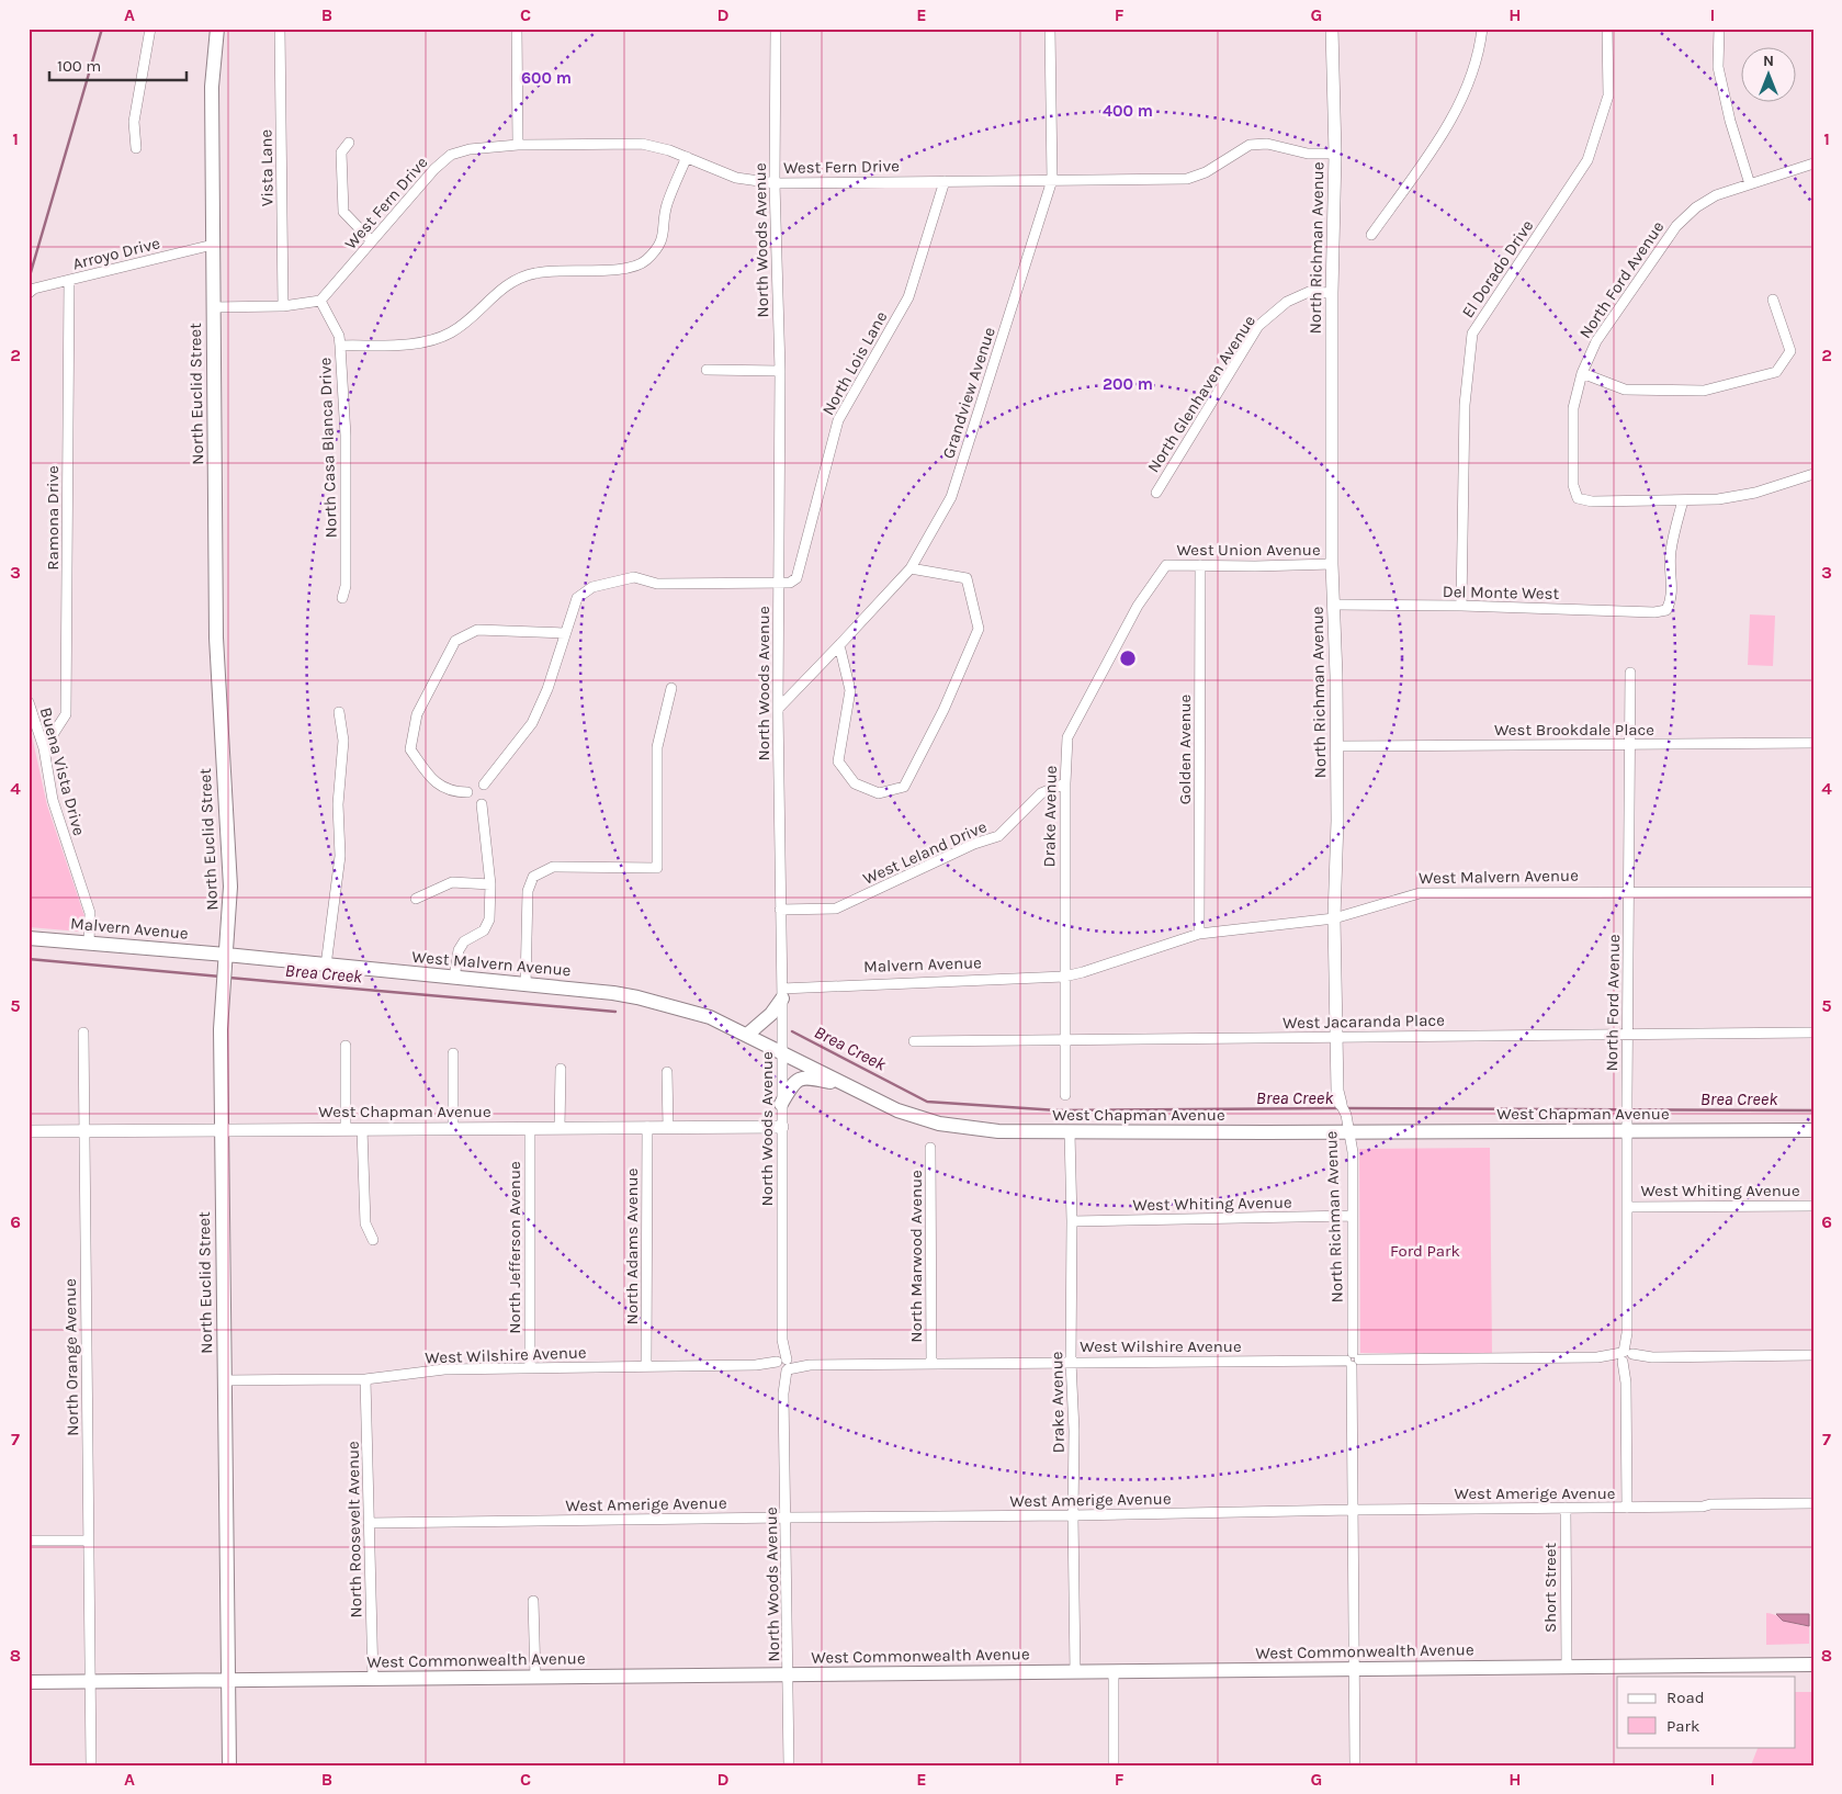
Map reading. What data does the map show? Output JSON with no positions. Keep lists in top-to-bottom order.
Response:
{
  "streets": {
    "main road": [
      "North Euclid Street",
      "West Malvern Avenue",
      "Malvern Avenue",
      "West Chapman Avenue",
      "West Commonwealth Avenue"
    ],
    "street": [
      "West Fern Drive",
      "Vista Lane",
      "North Woods Avenue",
      "North Richman Avenue",
      "Arroyo Drive",
      "El Dorado Drive",
      "North Ford Avenue",
      "North Lois Lane",
      "Grandview Avenue",
      "North Glenhaven Avenue",
      "North Casa Blanca Drive",
      "Ramona Drive",
      "West Union Avenue",
      "Del Monte West",
      "West Brookdale Place",
      "Golden Avenue",
      "Buena Vista Drive",
      "Drake Avenue",
      "West Leland Drive",
      "West Jacaranda Place",
      "West Whiting Avenue",
      "North Adams Avenue",
      "North Jefferson Avenue",
      "North Marwood Avenue",
      "West Wilshire Avenue",
      "North Orange Avenue",
      "West Amerige Avenue",
      "North Roosevelt Avenue",
      "Short Street"
    ]
  },
  "crossings": [
    ["West Fern Drive", "North Woods Avenue"],
    ["West Fern Drive", "North Richman Avenue"],
    ["West Fern Drive", "North Lois Lane"],
    ["West Fern Drive", "Grandview Avenue"],
    ["West Fern Drive", "North Casa Blanca Drive"],
    ["North Woods Avenue", "North Lois Lane"],
    ["North Woods Avenue", "Grandview Avenue"],
    ["North Woods Avenue", "West Leland Drive"],
    ["North Woods Avenue", "Malvern Avenue"],
    ["North Woods Avenue", "West Chapman Avenue"],
    ["North Woods Avenue", "West Wilshire Avenue"],
    ["North Woods Avenue", "West Amerige Avenue"],
    ["North Woods Avenue", "West Commonwealth Avenue"],
    ["North Richman Avenue", "North Glenhaven Avenue"],
    ["North Richman Avenue", "West Union Avenue"],
    ["North Richman Avenue", "Del Monte West"],
    ["North Richman Avenue", "West Brookdale Place"],
    ["North Richman Avenue", "West Malvern Avenue"],
    ["North Richman Avenue", "West Jacaranda Place"],
    ["North Richman Avenue", "West Chapman Avenue"],
    ["North Richman Avenue", "West Whiting Avenue"],
    ["North Richman Avenue", "West Wilshire Avenue"],
    ["North Richman Avenue", "West Amerige Avenue"],
    ["North Richman Avenue", "West Commonwealth Avenue"],
    ["Arroyo Drive", "North Euclid Street"],
    ["Arroyo Drive", "Ramona Drive"],
    ["El Dorado Drive", "Del Monte West"],
    ["North Ford Avenue", "Del Monte West"],
    ["North Ford Avenue", "West Brookdale Place"],
    ["North Ford Avenue", "West Malvern Avenue"],
    ["North Ford Avenue", "West Jacaranda Place"],
    ["North Ford Avenue", "West Chapman Avenue"],
    ["North Ford Avenue", "West Whiting Avenue"],
    ["North Ford Avenue", "West Wilshire Avenue"],
    ["North Ford Avenue", "West Amerige Avenue"],
    ["North Euclid Street", "West Malvern Avenue"],
    ["North Euclid Street", "Malvern Avenue"],
    ["North Euclid Street", "West Chapman Avenue"],
    ["North Euclid Street", "West Wilshire Avenue"],
    ["North Euclid Street", "West Commonwealth Avenue"],
    ["Ramona Drive", "Buena Vista Drive"],
    ["West Union Avenue", "Golden Avenue"],
    ["West Union Avenue", "Drake Avenue"],
    ["Golden Avenue", "West Malvern Avenue"],
    ["Buena Vista Drive", "Malvern Avenue"],
    ["Drake Avenue", "West Leland Drive"],
    ["Drake Avenue", "West Malvern Avenue"],
    ["Drake Avenue", "Malvern Avenue"],
    ["Drake Avenue", "West Jacaranda Place"],
    ["Drake Avenue", "West Chapman Avenue"],
    ["Drake Avenue", "West Whiting Avenue"],
    ["Drake Avenue", "West Wilshire Avenue"],
    ["Drake Avenue", "West Amerige Avenue"],
    ["Drake Avenue", "West Commonwealth Avenue"],
    ["West Malvern Avenue", "Malvern Avenue"],
    ["West Malvern Avenue", "West Chapman Avenue"],
    ["West Chapman Avenue", "North Adams Avenue"],
    ["West Chapman Avenue", "North Jefferson Avenue"],
    ["West Chapman Avenue", "North Orange Avenue"],
    ["North Adams Avenue", "West Wilshire Avenue"],
    ["North Jefferson Avenue", "West Wilshire Avenue"],
    ["North Marwood Avenue", "West Wilshire Avenue"],
    ["West Wilshire Avenue", "North Roosevelt Avenue"],
    ["North Orange Avenue", "West Commonwealth Avenue"],
    ["West Amerige Avenue", "North Roosevelt Avenue"],
    ["West Amerige Avenue", "Short Street"],
    ["North Roosevelt Avenue", "West Commonwealth Avenue"],
    ["Short Street", "West Commonwealth Avenue"]
  ],
  "water": ["Brea Creek"],
  "parks": ["Ford Park"],
  "legend": ["Road", "Park"],
  "scale_bar": "100 m",
  "north": "top",
  "grid": {
    "columns": [
      "A",
      "B",
      "C",
      "D",
      "E",
      "F",
      "G",
      "H",
      "I"
    ],
    "rows": [
      "1",
      "2",
      "3",
      "4",
      "5",
      "6",
      "7",
      "8"
    ]
  },
  "rings": ["600 m", "400 m", "200 m"]
}
